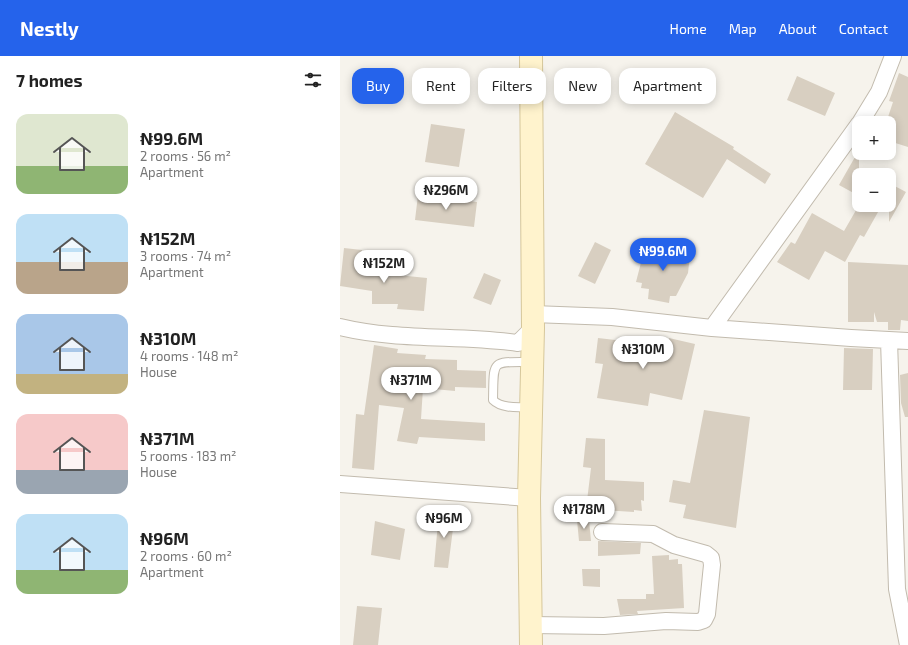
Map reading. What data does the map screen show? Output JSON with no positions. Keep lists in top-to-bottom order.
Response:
{
  "page": {
    "header": "Nestly",
    "nav": [
      "Home",
      "Map",
      "About",
      "Contact"
    ],
    "heading": "7 homes",
    "chip": [
      "Buy",
      "Rent",
      "Filters",
      "New",
      "Apartment"
    ],
    "list": [
      {
        "name": "₦99.6M",
        "note": "2 rooms · 56 m² · Apartment"
      },
      {
        "name": "₦152M",
        "note": "3 rooms · 74 m² · Apartment"
      },
      {
        "name": "₦310M",
        "note": "4 rooms · 148 m² · House"
      },
      {
        "name": "₦371M",
        "note": "5 rooms · 183 m² · House"
      },
      {
        "name": "₦96M",
        "note": "2 rooms · 60 m² · Apartment"
      }
    ],
    "map_buttons": ["+", "−"],
    "price": [
      "₦296M",
      "₦99.6M",
      "₦152M",
      "₦310M",
      "₦371M",
      "₦178M",
      "₦96M"
    ]
  }
}
